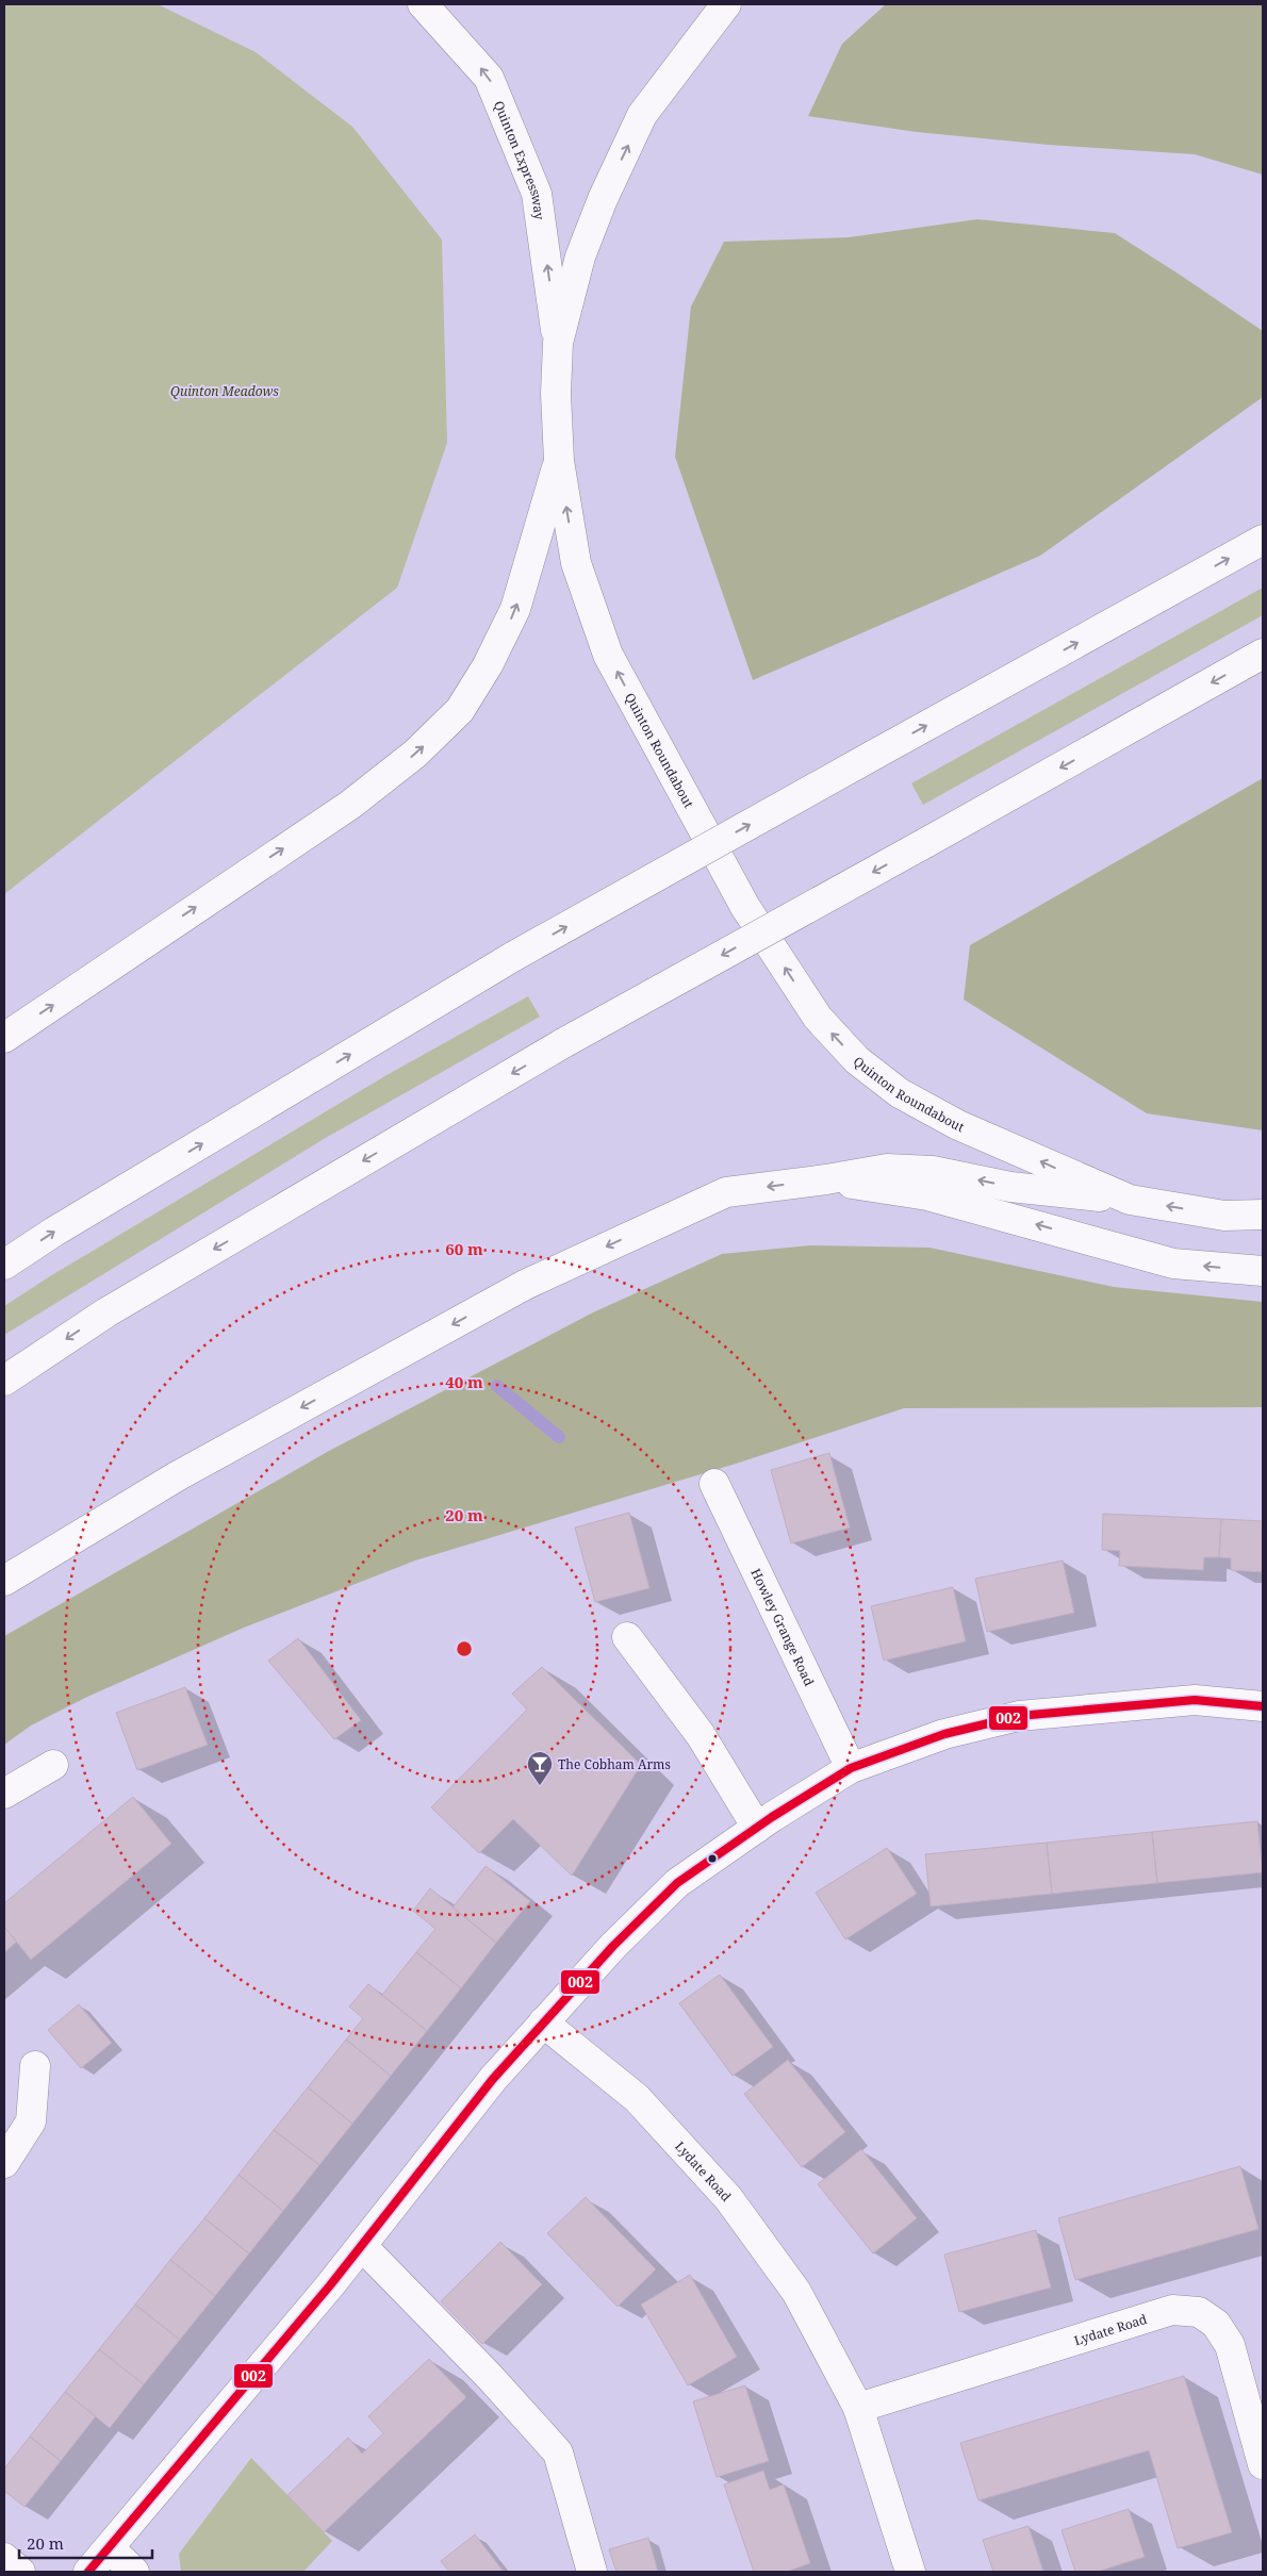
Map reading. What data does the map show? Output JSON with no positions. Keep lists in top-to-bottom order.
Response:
{
  "streets": {
    "main road": [
      "Quinton Expressway",
      "Quinton Roundabout",
      "Howley Grange Road",
      "Lydate Road"
    ]
  },
  "crossings": [
    ["Quinton Expressway", "Quinton Roundabout"]
  ],
  "one_way": ["Quinton Expressway", "Quinton Roundabout"],
  "parks": ["Quinton Meadows"],
  "places": {
    "bar": ["The Cobham Arms"]
  },
  "lines": ["transit line 002"],
  "scale_bar": "20 m",
  "rings": ["60 m", "40 m", "20 m"]
}
